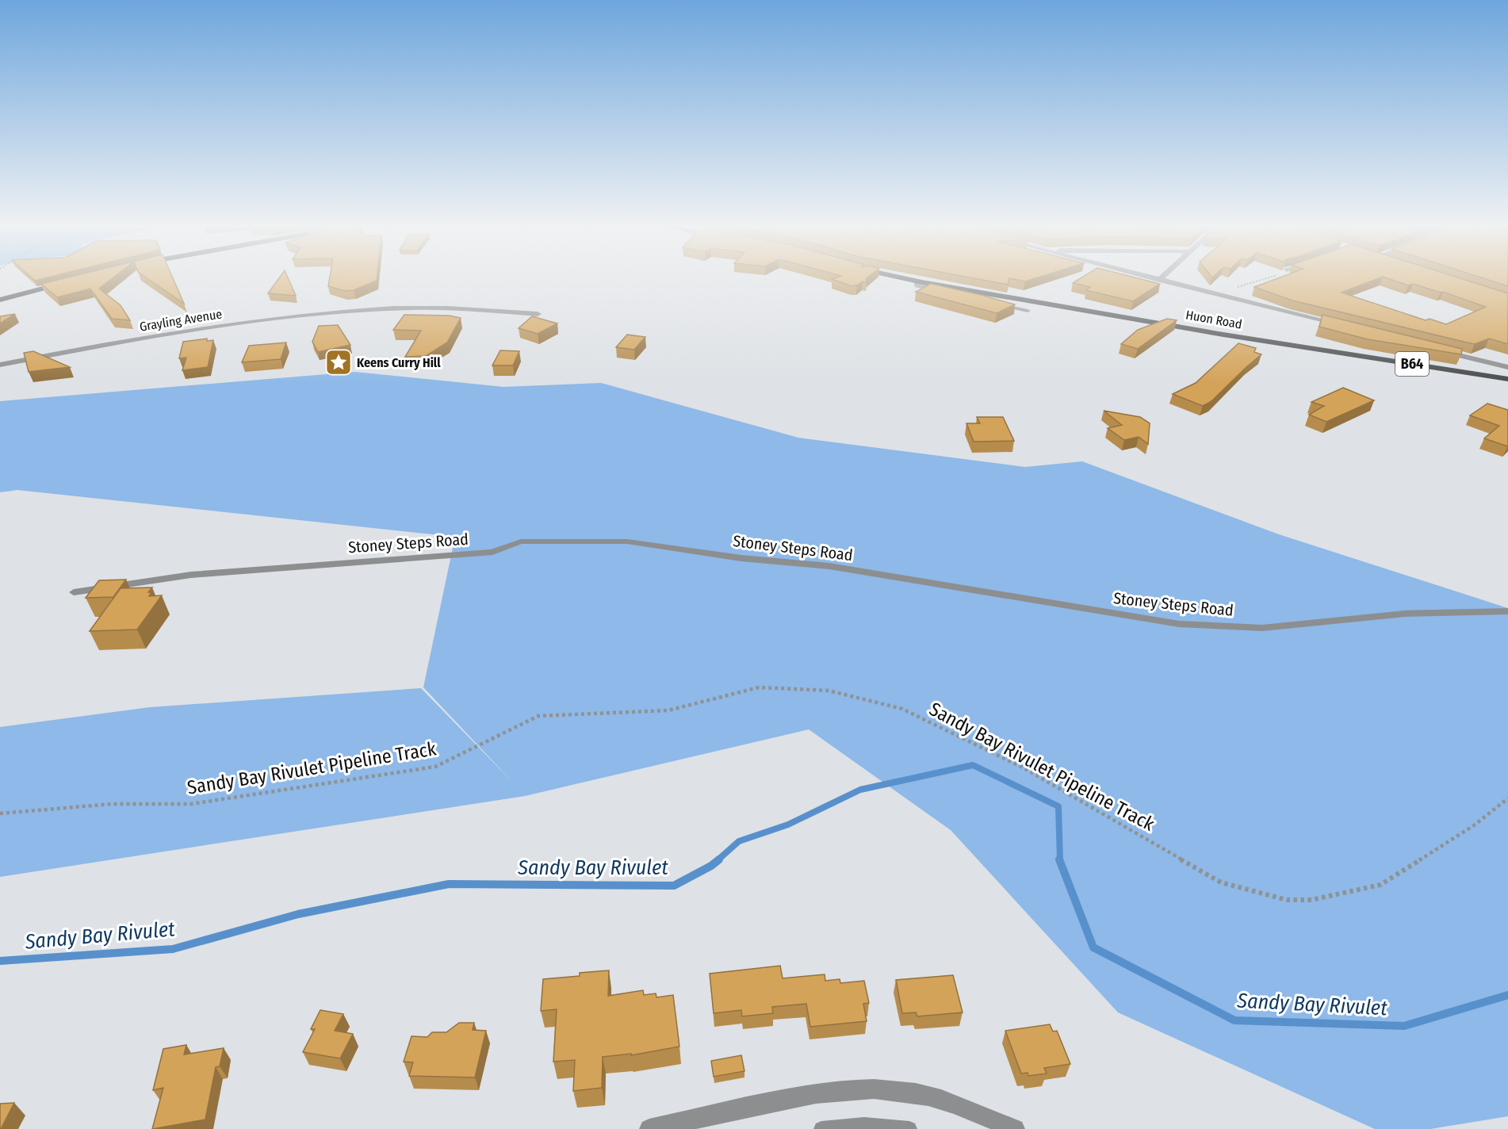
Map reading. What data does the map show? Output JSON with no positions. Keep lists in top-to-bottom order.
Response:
{
  "streets": {
    "main road": ["Huon Road", "B64"],
    "street": ["Grayling Avenue"],
    "lane": ["Stoney Steps Road"],
    "path": ["Sandy Bay Rivulet Pipeline Track"]
  },
  "water": ["Sandy Bay Rivulet"],
  "places": {
    "place": ["Keens Curry Hill"]
  }
}
